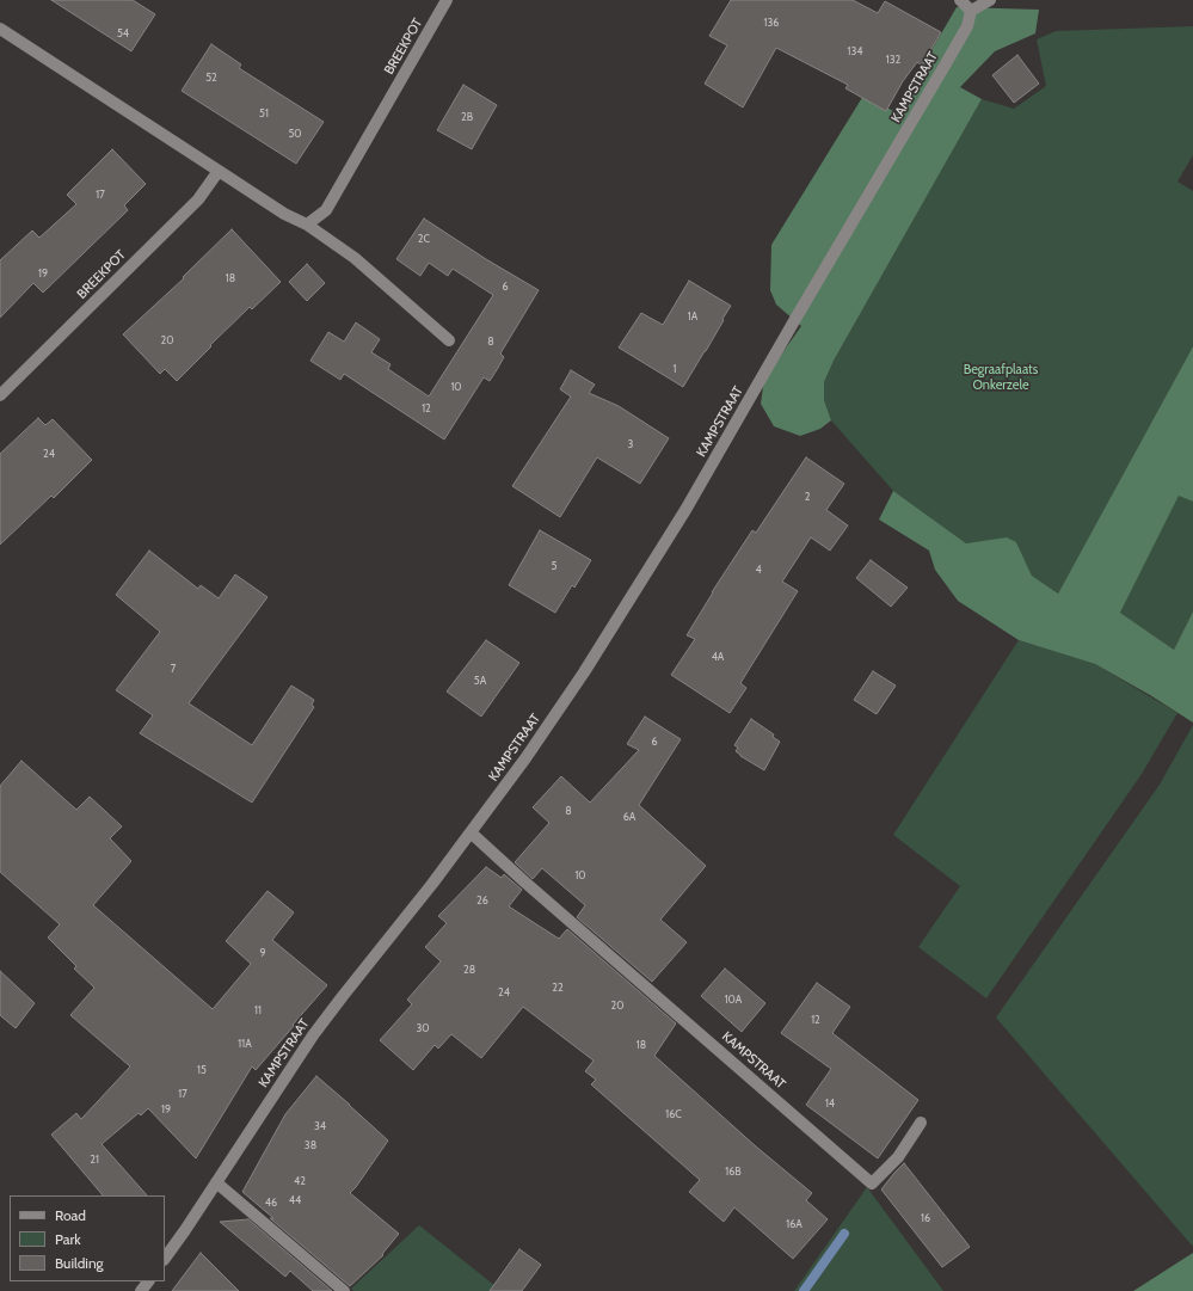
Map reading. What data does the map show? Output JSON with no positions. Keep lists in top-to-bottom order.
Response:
{
  "streets": {
    "street": ["BREEKPOT", "KAMPSTRAAT"]
  },
  "parks": ["Begraafplaats Onkerzele"],
  "house_numbers": [
    "136",
    "54",
    "134",
    "132",
    "52",
    "51",
    "2B",
    "50",
    "17",
    "2C",
    "19",
    "18",
    "6",
    "1A",
    "20",
    "8",
    "1",
    "10",
    "12",
    "3",
    "24",
    "2",
    "5",
    "4",
    "4A",
    "7",
    "5A",
    "6",
    "8",
    "6A",
    "10",
    "26",
    "9",
    "28",
    "22",
    "24",
    "10A",
    "20",
    "11",
    "12",
    "30",
    "11A",
    "18",
    "15",
    "17",
    "14",
    "19",
    "16C",
    "34",
    "38",
    "21",
    "16B",
    "42",
    "44",
    "46",
    "16",
    "16A"
  ],
  "legend": ["Road", "Park", "Building"]
}
